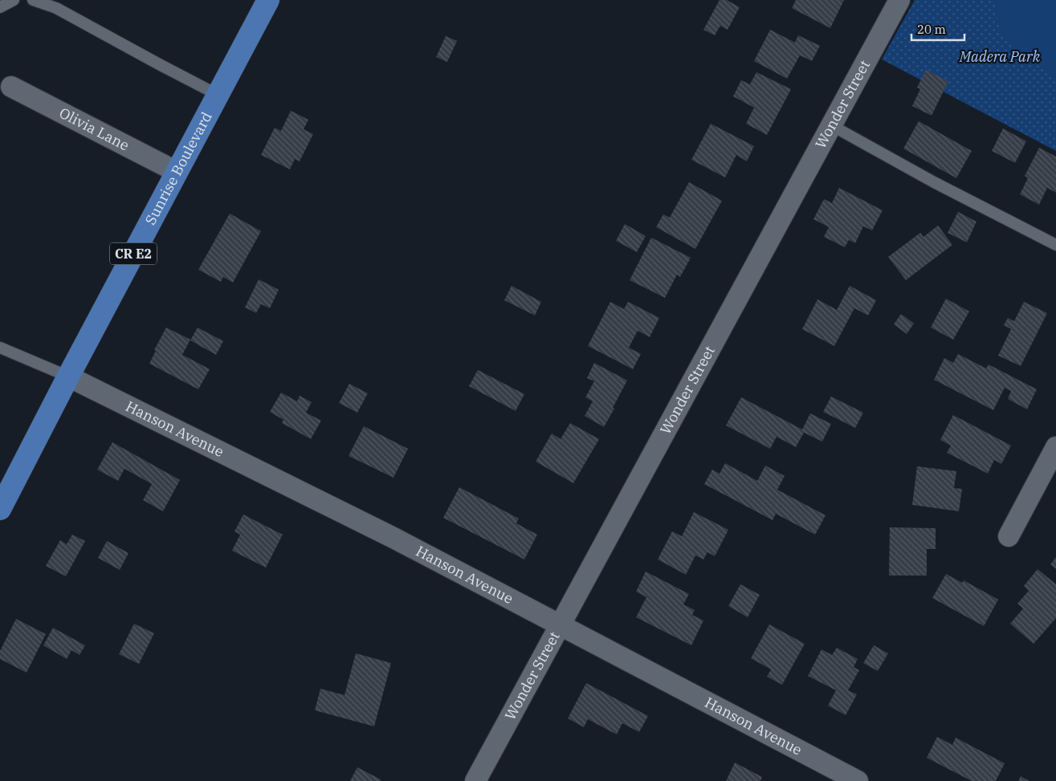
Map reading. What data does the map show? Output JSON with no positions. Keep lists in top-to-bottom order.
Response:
{
  "streets": {
    "main road": ["Sunrise Boulevard", "CR E2"],
    "street": ["Wonder Street", "Olivia Lane", "Hanson Avenue"]
  },
  "crossings": [
    ["Wonder Street", "Hanson Avenue"],
    ["Olivia Lane", "Sunrise Boulevard"],
    ["Sunrise Boulevard", "Hanson Avenue"]
  ],
  "parks": ["Madera Park"],
  "scale_bar": "20 m"
}
